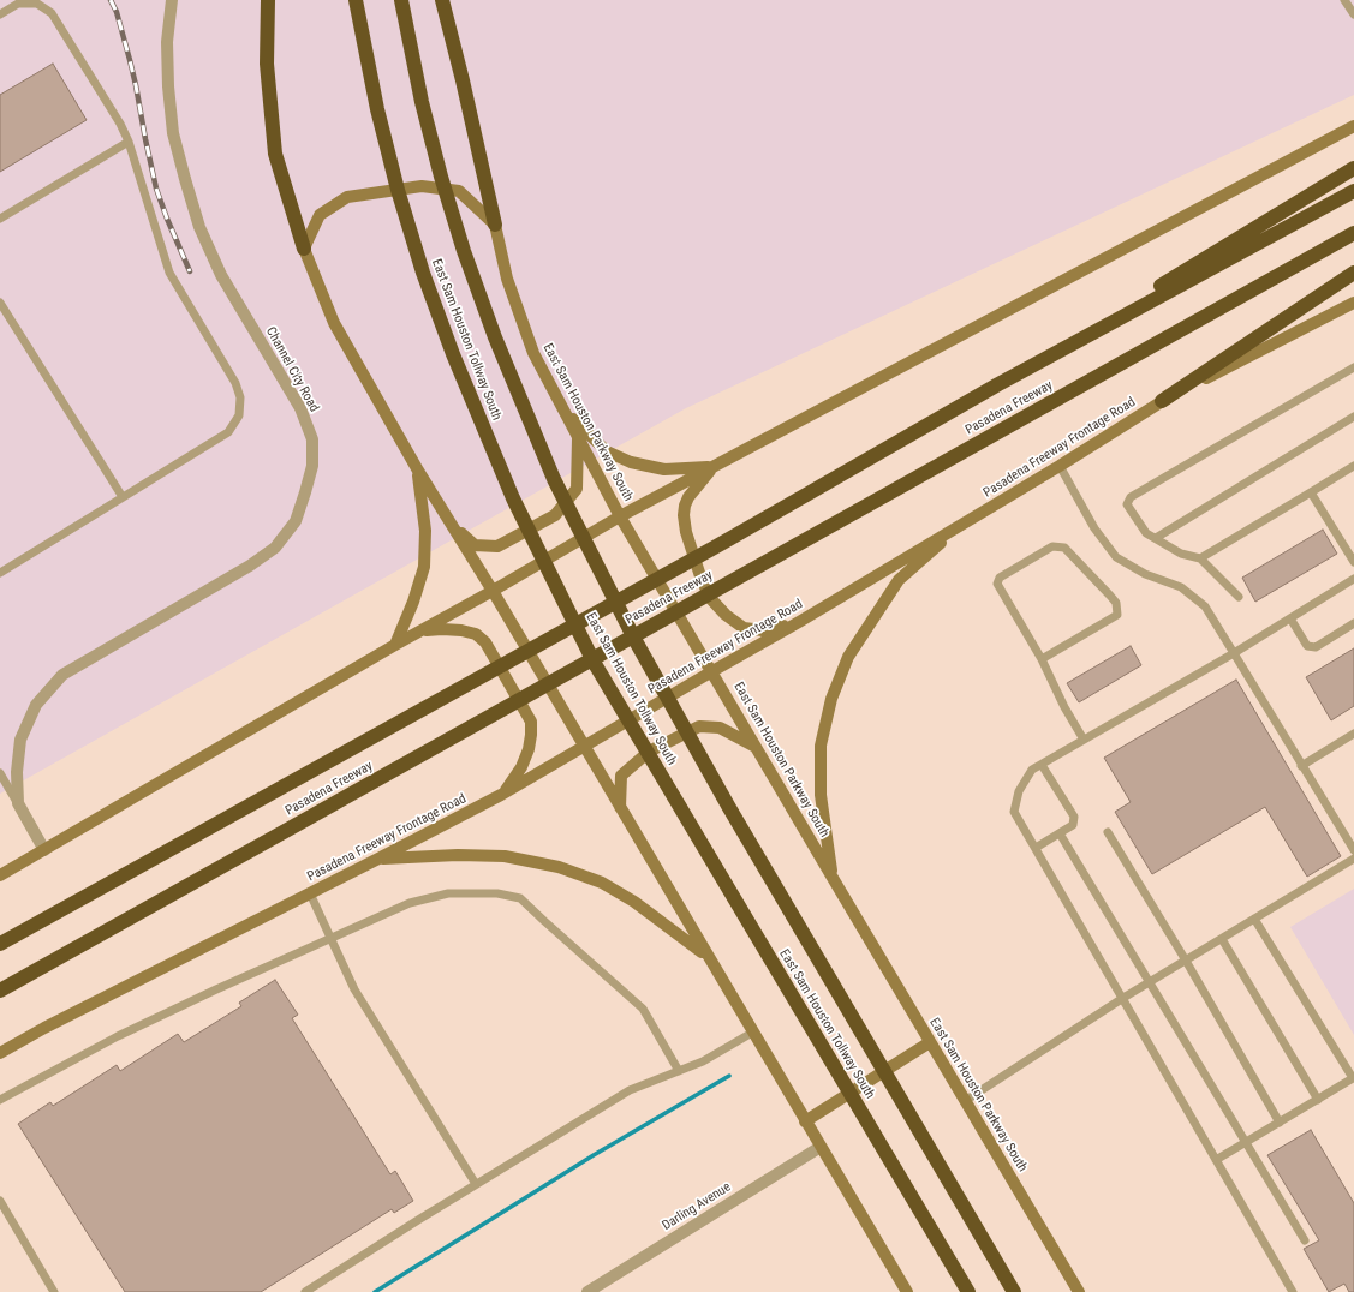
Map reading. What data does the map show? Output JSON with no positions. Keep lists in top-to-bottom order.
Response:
{
  "streets": {
    "highway": ["East Sam Houston Tollway South", "Pasadena Freeway"],
    "main road": ["East Sam Houston Parkway South", "Pasadena Freeway Frontage Road"],
    "street": ["Channel City Road", "Darling Avenue"]
  },
  "crossings": [
    ["East Sam Houston Parkway South", "Pasadena Freeway Frontage Road"]
  ]
}
